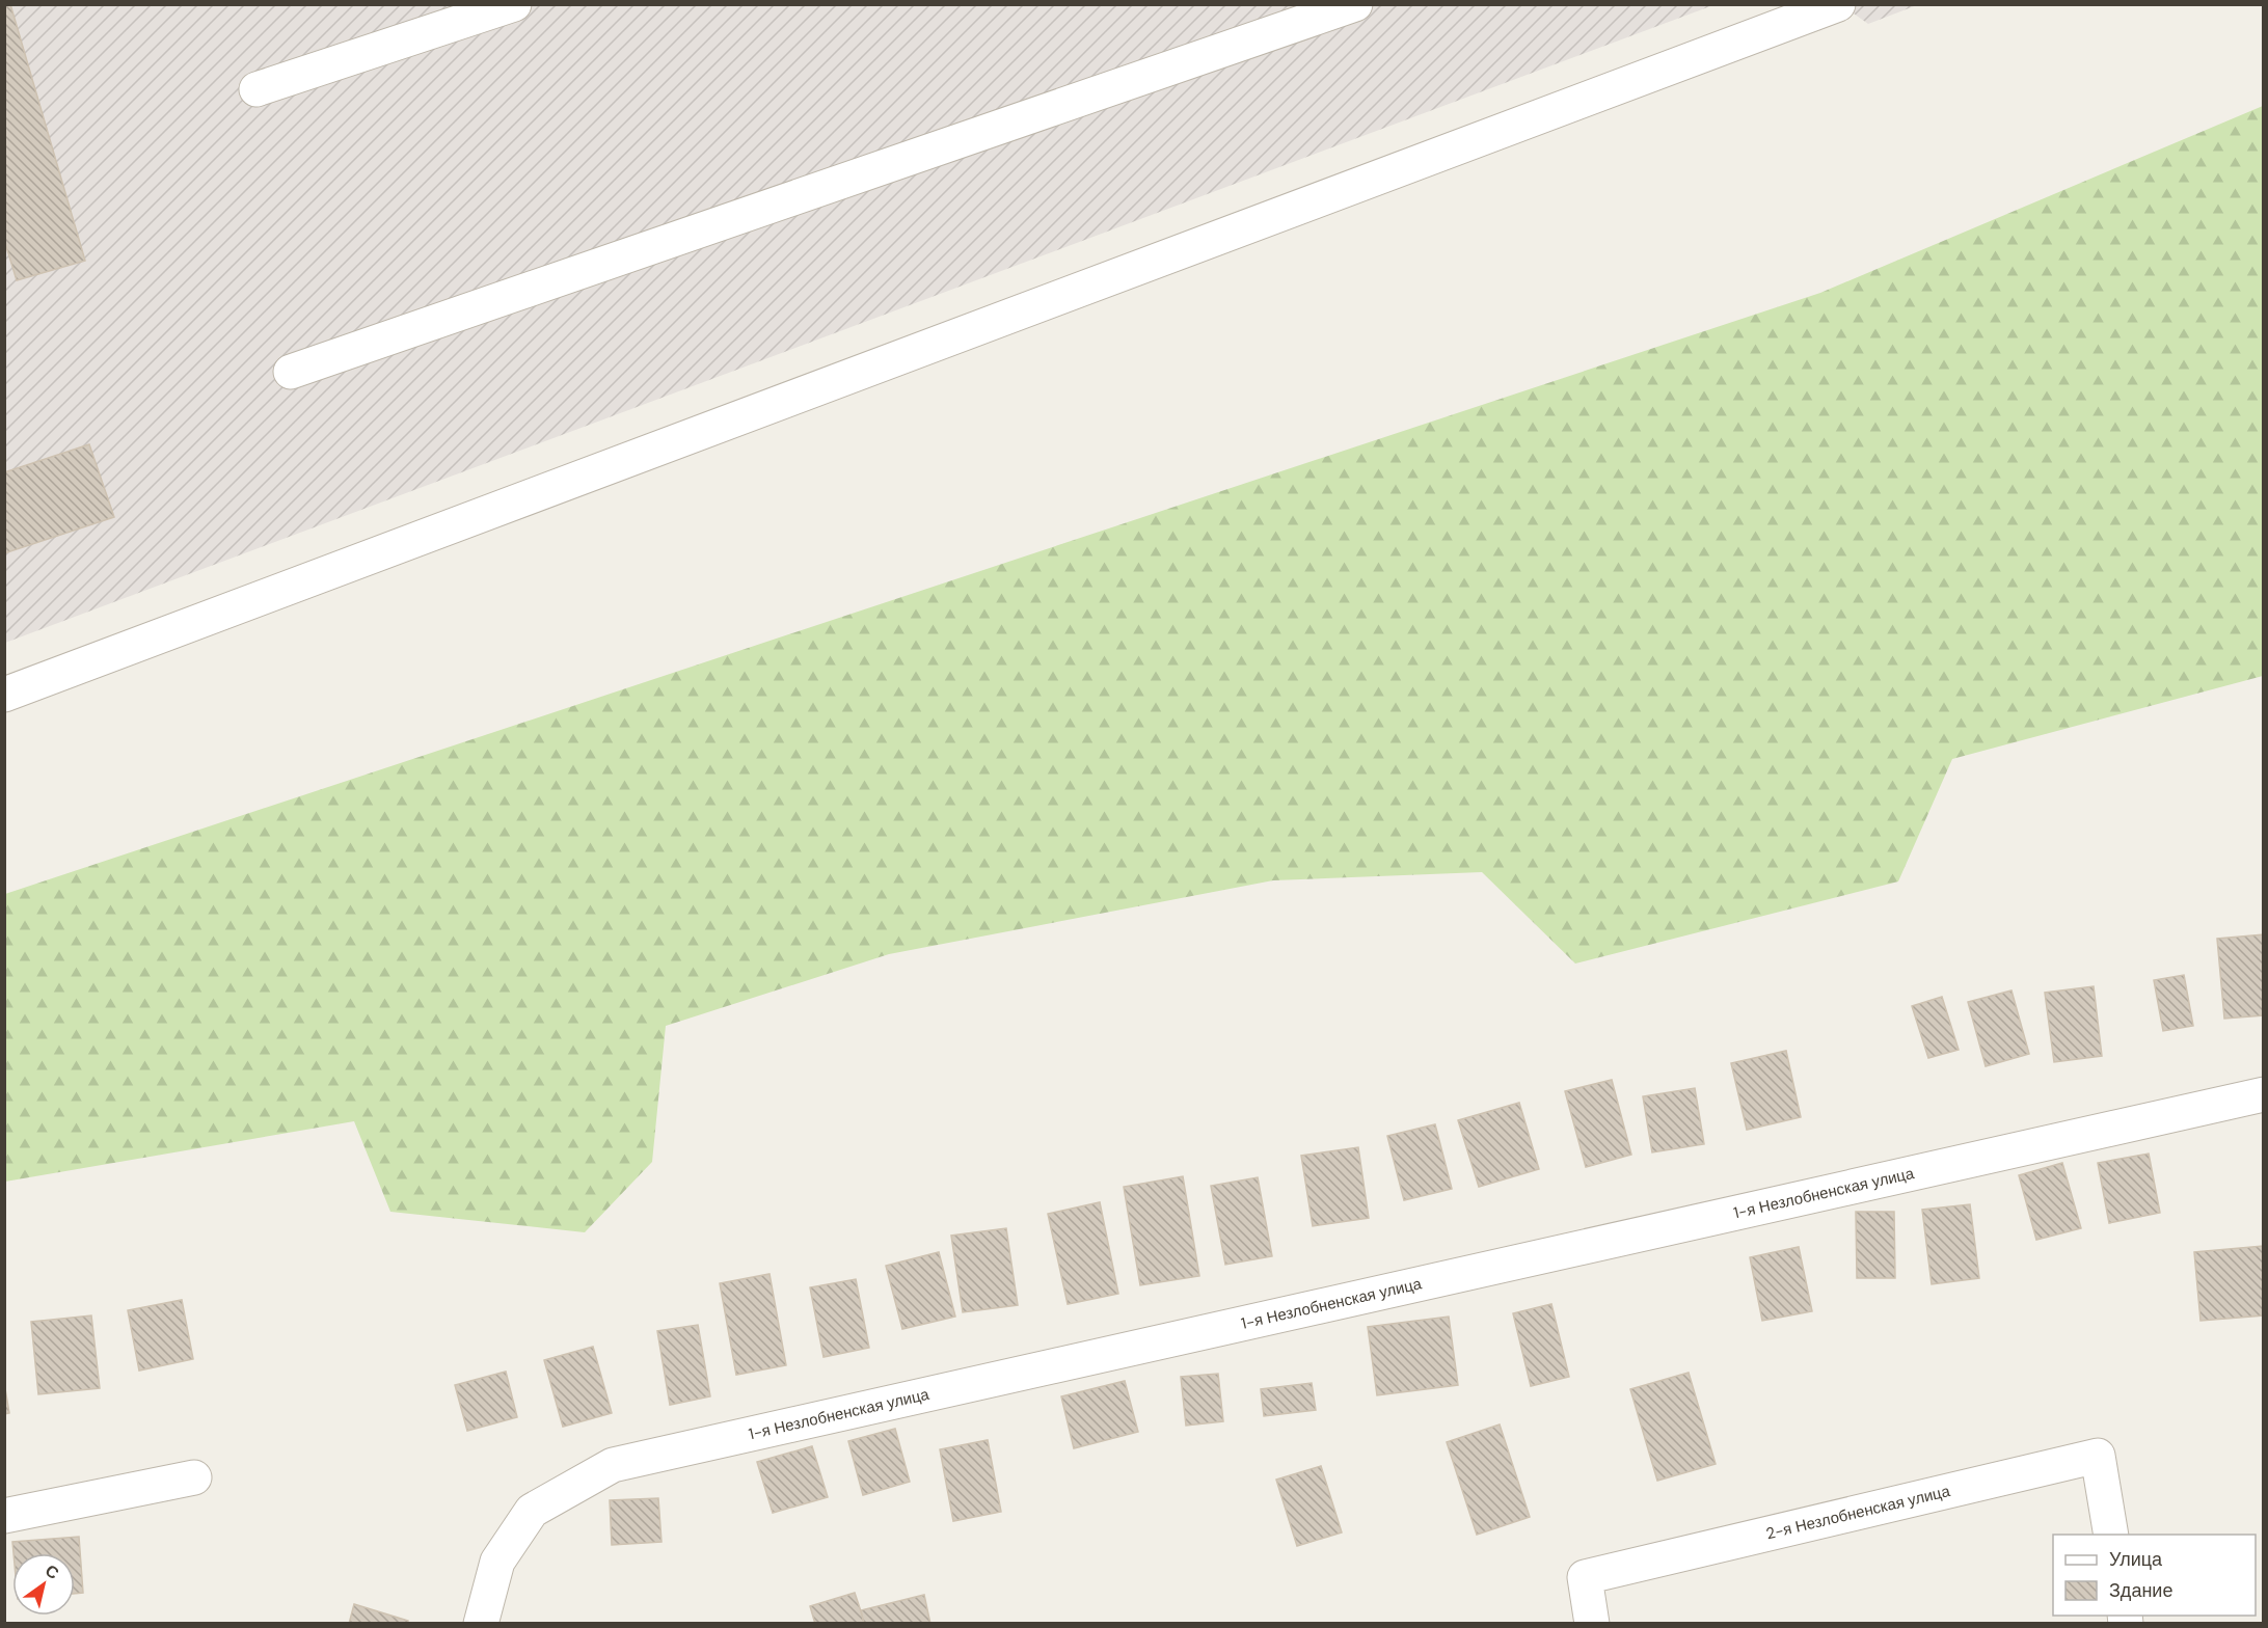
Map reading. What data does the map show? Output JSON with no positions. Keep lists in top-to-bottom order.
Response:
{
  "streets": {
    "street": ["1-я Незлобненская улица", "2-я Незлобненская улица"]
  },
  "legend": ["Улица", "Здание"],
  "north": "top right"
}
